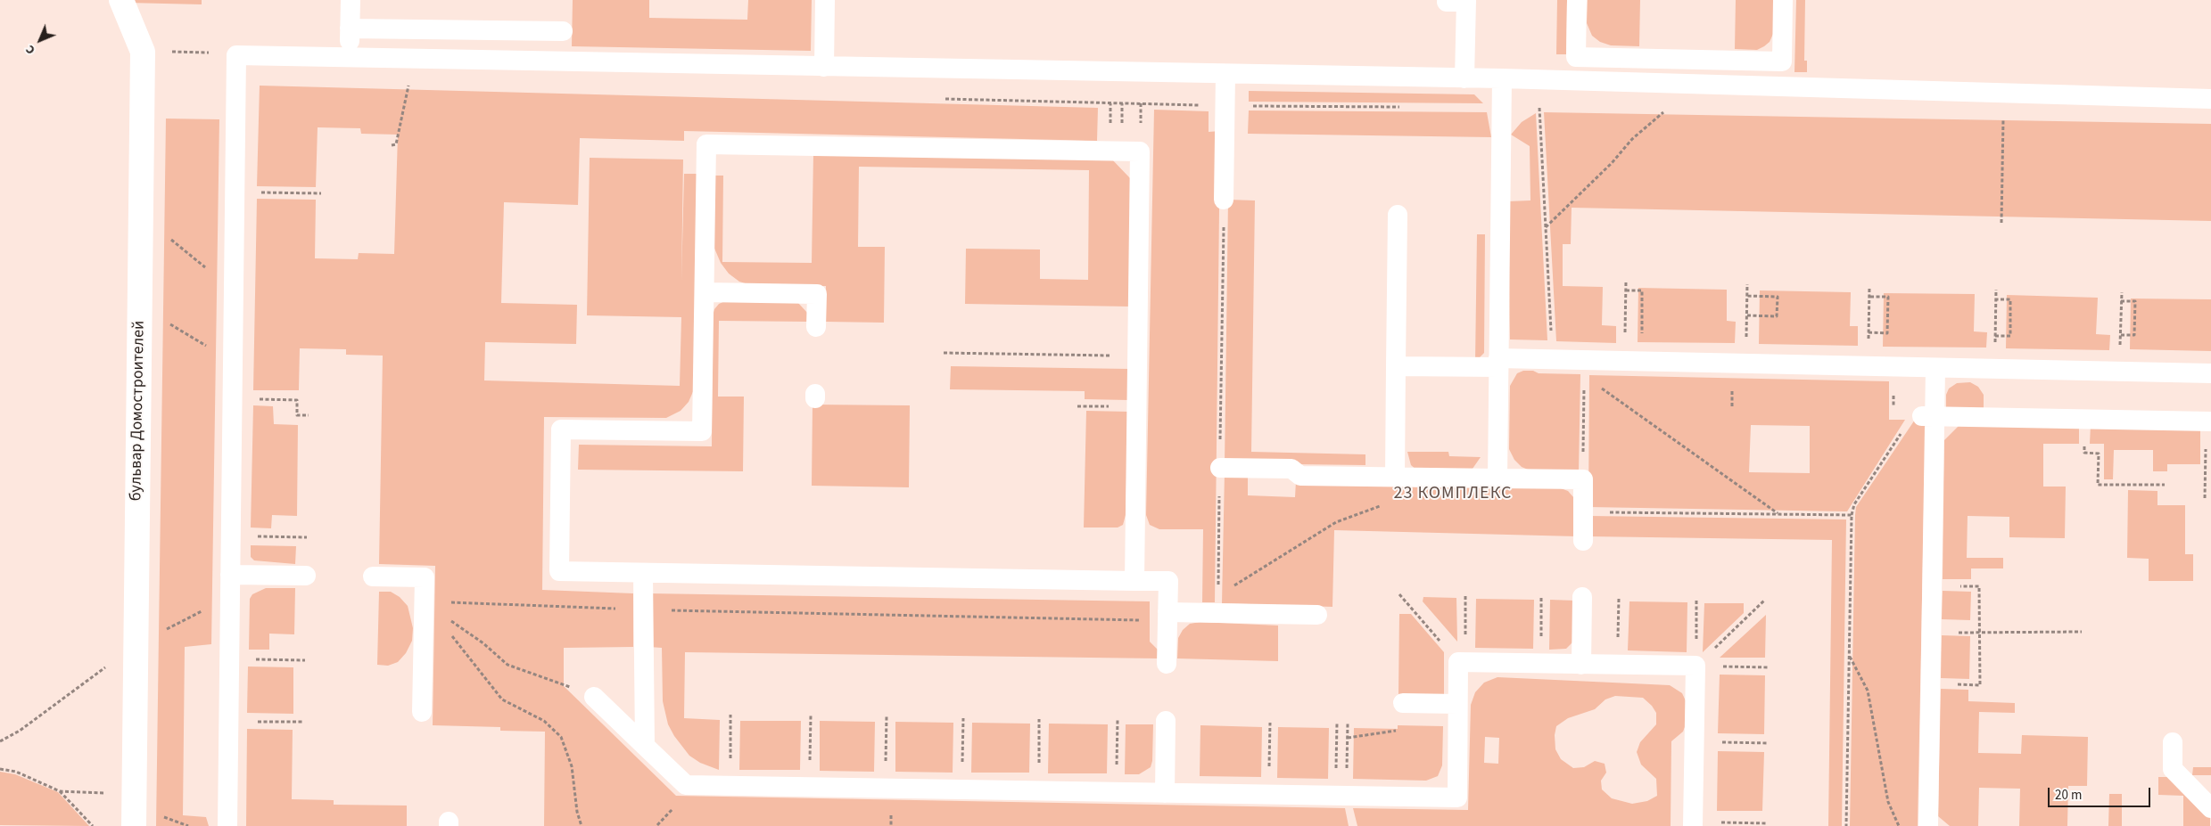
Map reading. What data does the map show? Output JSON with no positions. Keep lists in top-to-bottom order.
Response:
{
  "streets": {
    "street": ["бульвар Домостроителей"]
  },
  "districts": ["23 КОМПЛЕКС"],
  "scale_bar": "20 m",
  "north": "bottom left"
}
